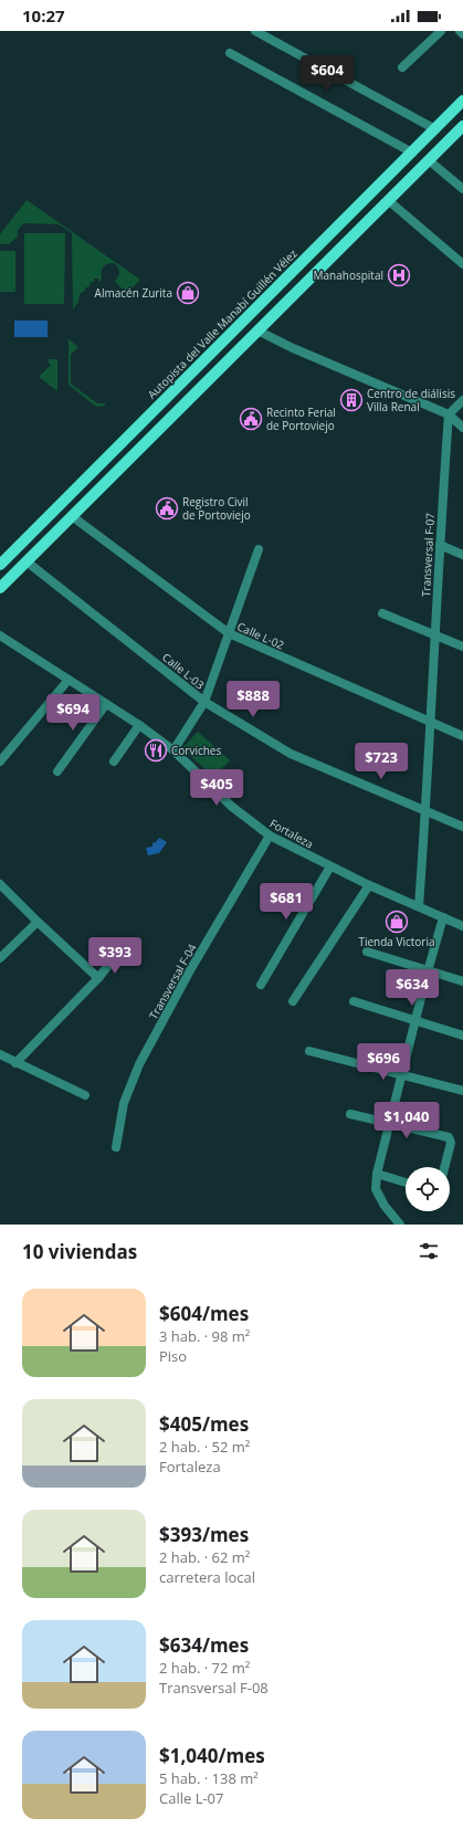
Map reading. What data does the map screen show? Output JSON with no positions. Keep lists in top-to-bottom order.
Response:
{
  "streets": {
    "main road": ["Autopista del Valle Manabí Guillén Vélez"],
    "street": [
      "Transversal F-07",
      "Calle L-02",
      "Calle L-03",
      "Fortaleza",
      "Transversal F-04"
    ]
  },
  "crossings": [
    ["Transversal F-07", "Calle L-02"],
    ["Transversal F-07", "Calle L-03"],
    ["Transversal F-07", "Fortaleza"],
    ["Fortaleza", "Transversal F-04"]
  ],
  "places": {
    "hospital": ["Manahospital"],
    "shop": ["Almacén Zurita", "Tienda Victoria"],
    "building": ["Centro de diálisis Villa Renal"],
    "public building": ["Recinto Ferial de Portoviejo", "Registro Civil de Portoviejo"],
    "restaurant": ["Corviches"]
  },
  "page": {
    "status": "10:27",
    "price": [
      "$604",
      "$888",
      "$694",
      "$723",
      "$405",
      "$681",
      "$393",
      "$634",
      "$696",
      "$1,040"
    ],
    "heading": "10 viviendas",
    "list": [
      {
        "name": "$604/mes",
        "note": "3 hab. · 98 m² · Piso"
      },
      {
        "name": "$405/mes",
        "note": "2 hab. · 52 m² · Fortaleza"
      },
      {
        "name": "$393/mes",
        "note": "2 hab. · 62 m² · carretera local"
      },
      {
        "name": "$634/mes",
        "note": "2 hab. · 72 m² · Transversal F-08"
      },
      {
        "name": "$1,040/mes",
        "note": "5 hab. · 138 m² · Calle L-07"
      }
    ]
  }
}
